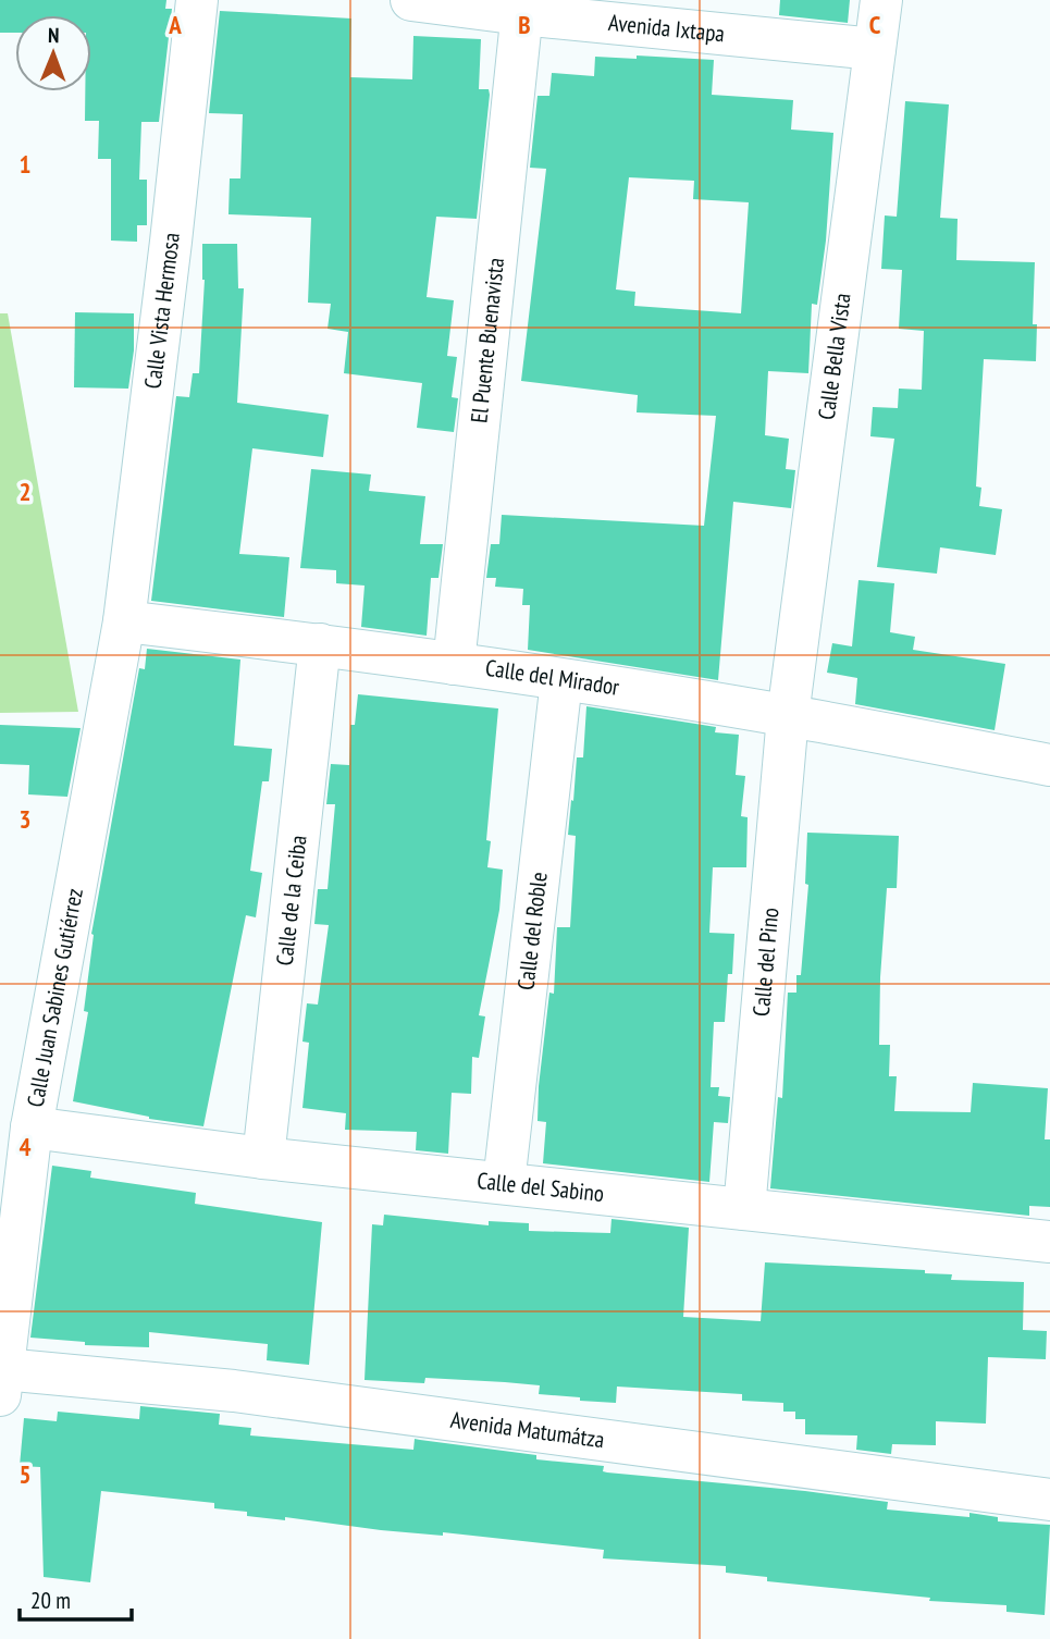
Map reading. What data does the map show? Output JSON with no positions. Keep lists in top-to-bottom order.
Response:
{
  "streets": {
    "street": [
      "Avenida Ixtapa",
      "Calle Vista Hermosa",
      "El Puente Buenavista",
      "Calle Bella Vista",
      "Calle del Mirador",
      "Calle de la Ceiba",
      "Calle del Roble",
      "Calle del Pino",
      "Calle Juan Sabines Gutiérrez",
      "Calle del Sabino",
      "Avenida Matumátza"
    ]
  },
  "crossings": [
    ["Avenida Ixtapa", "El Puente Buenavista"],
    ["Avenida Ixtapa", "Calle Bella Vista"],
    ["Calle Vista Hermosa", "Calle del Mirador"],
    ["Calle Vista Hermosa", "Calle Juan Sabines Gutiérrez"],
    ["El Puente Buenavista", "Calle del Mirador"],
    ["Calle Bella Vista", "Calle del Mirador"],
    ["Calle Bella Vista", "Calle del Pino"],
    ["Calle del Mirador", "Calle de la Ceiba"],
    ["Calle del Mirador", "Calle del Roble"],
    ["Calle del Mirador", "Calle del Pino"],
    ["Calle del Mirador", "Calle Juan Sabines Gutiérrez"],
    ["Calle de la Ceiba", "Calle del Sabino"],
    ["Calle del Roble", "Calle del Sabino"],
    ["Calle del Pino", "Calle del Sabino"],
    ["Calle Juan Sabines Gutiérrez", "Calle del Sabino"],
    ["Calle Juan Sabines Gutiérrez", "Avenida Matumátza"]
  ],
  "scale_bar": "20 m",
  "north": "top",
  "grid": {
    "columns": ["A", "B", "C"],
    "rows": [
      "1",
      "2",
      "3",
      "4",
      "5"
    ]
  }
}
